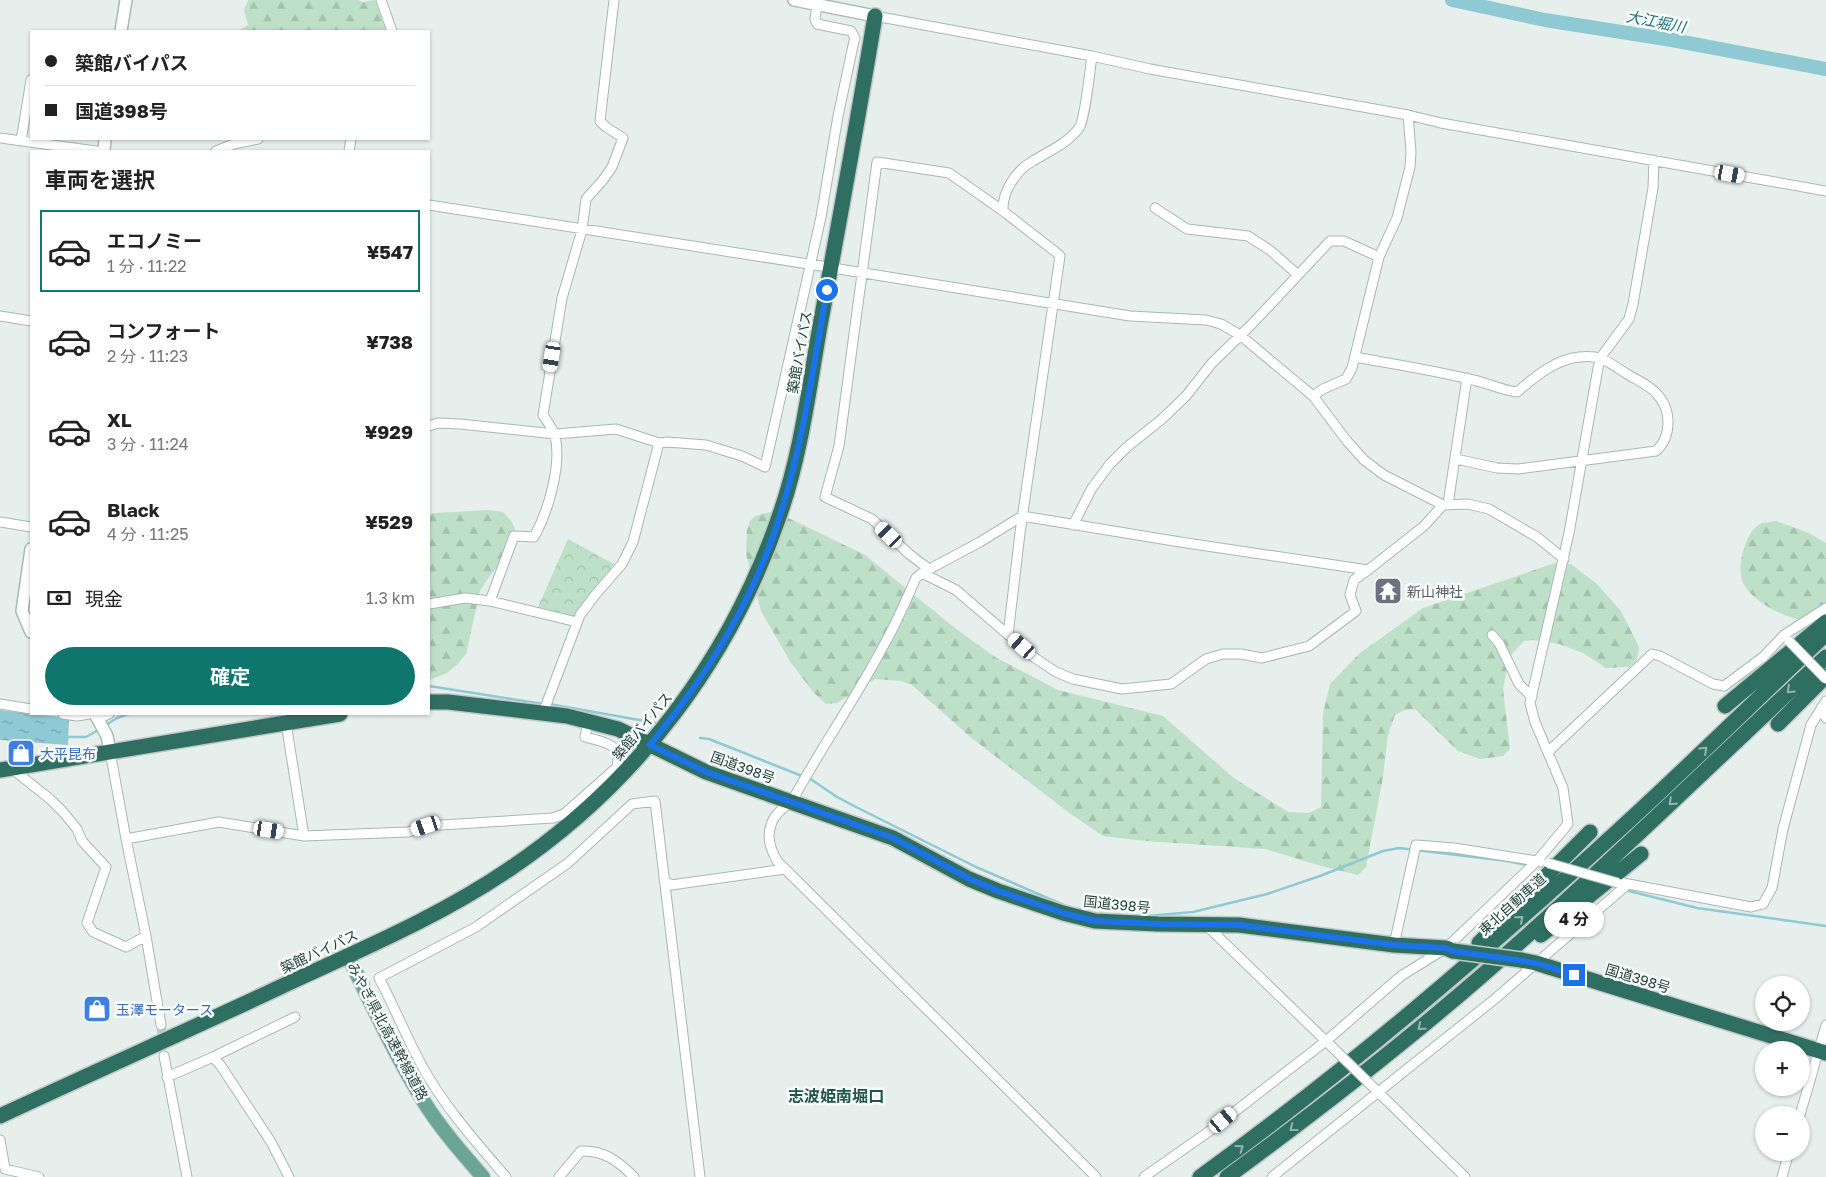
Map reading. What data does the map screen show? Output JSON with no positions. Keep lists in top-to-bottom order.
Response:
{
  "streets": {
    "highway": ["築館バイパス", "国道398号", "東北自動車道"],
    "main road": ["みやぎ県北高速幹線道路"]
  },
  "crossings": [
    ["築館バイパス", "国道398号"],
    ["築館バイパス", "みやぎ県北高速幹線道路"]
  ],
  "districts": ["志波姫南堀口"],
  "water": ["大江堀川"],
  "places": {
    "temple": ["新山神社"],
    "shop": ["大平昆布", "玉澤モータース"]
  },
  "page": {
    "banner": ["築館バイパス", "国道398号"],
    "heading": "車両を選択",
    "list": [
      {
        "name": "エコノミー",
        "note": "1 分 · 11:22",
        "value": "¥547"
      },
      {
        "name": "コンフォート",
        "note": "2 分 · 11:23",
        "value": "¥738"
      },
      {
        "name": "XL",
        "note": "3 分 · 11:24",
        "value": "¥929"
      },
      {
        "name": "Black",
        "note": "4 分 · 11:25",
        "value": "¥529"
      }
    ],
    "pay": ["現金", "1.3 km"],
    "buttons": "確定",
    "bubble": "4 分",
    "map_buttons": ["+", "−"]
  }
}
